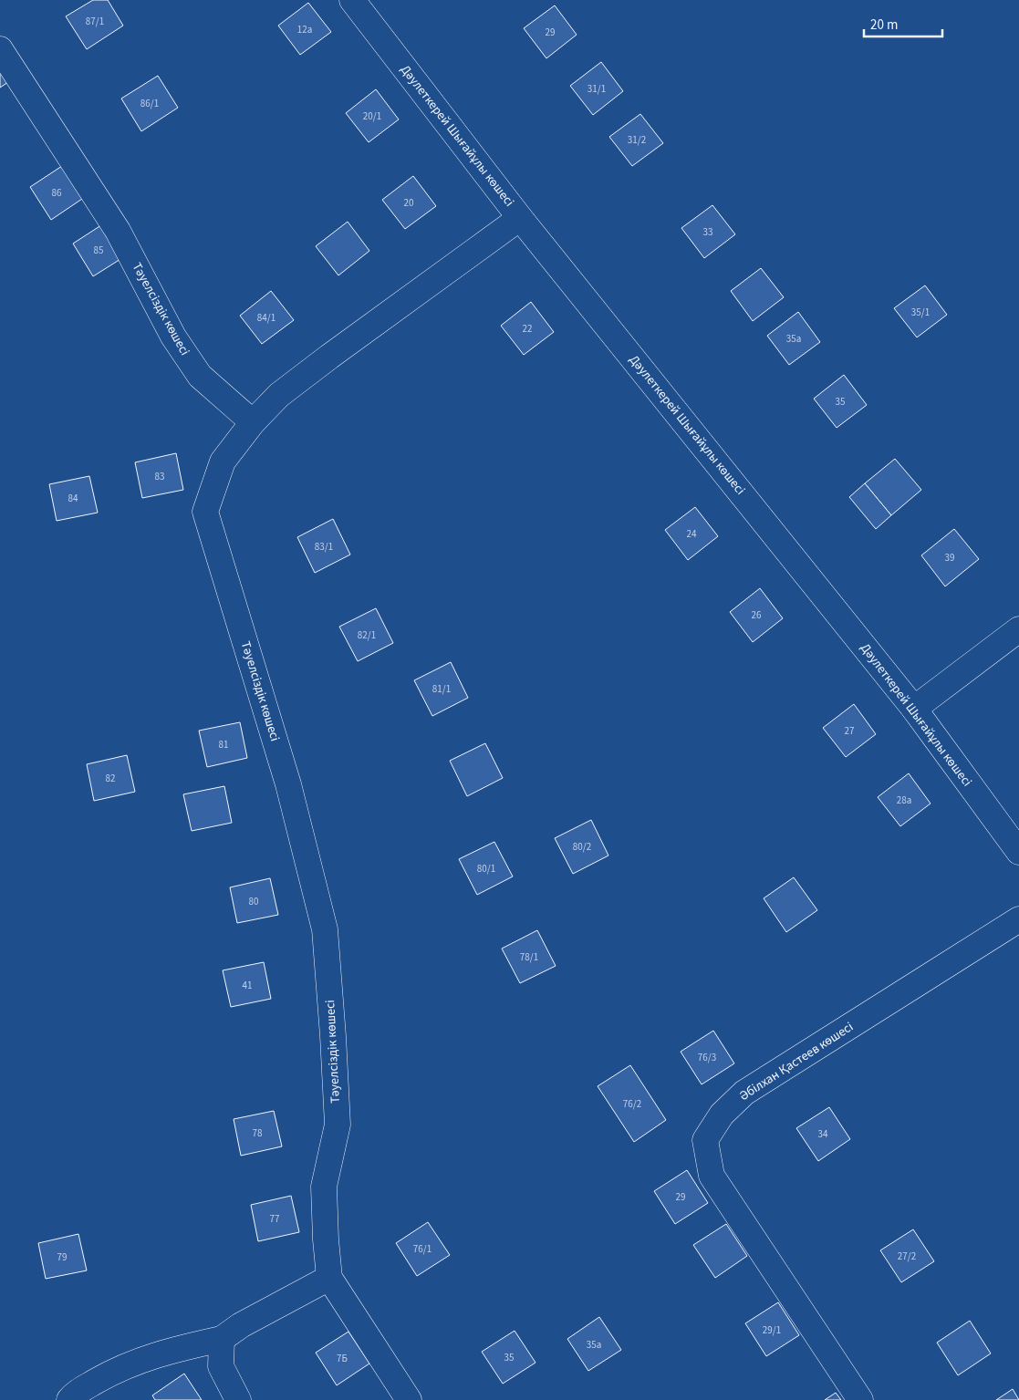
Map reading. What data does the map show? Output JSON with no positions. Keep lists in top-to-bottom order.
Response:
{
  "streets": {
    "street": ["Дәулеткерей Шығайұлы көшесі", "Тәуелсіздік көшесі", "Әбілхан Қастеев көшесі"]
  },
  "house_numbers": [
    "87/1",
    "12а",
    "29",
    "31/1",
    "86/1",
    "20/1",
    "31/2",
    "86",
    "20",
    "33",
    "85",
    "35/1",
    "84/1",
    "22",
    "35а",
    "35",
    "83",
    "84",
    "24",
    "83/1",
    "39",
    "26",
    "82/1",
    "81/1",
    "27",
    "81",
    "82",
    "28а",
    "80/2",
    "80/1",
    "80",
    "78/1",
    "41",
    "76/3",
    "76/2",
    "78",
    "34",
    "29",
    "77",
    "76/1",
    "27/2",
    "79",
    "29/1",
    "35а",
    "35",
    "7Б"
  ],
  "scale_bar": "20 m"
}
